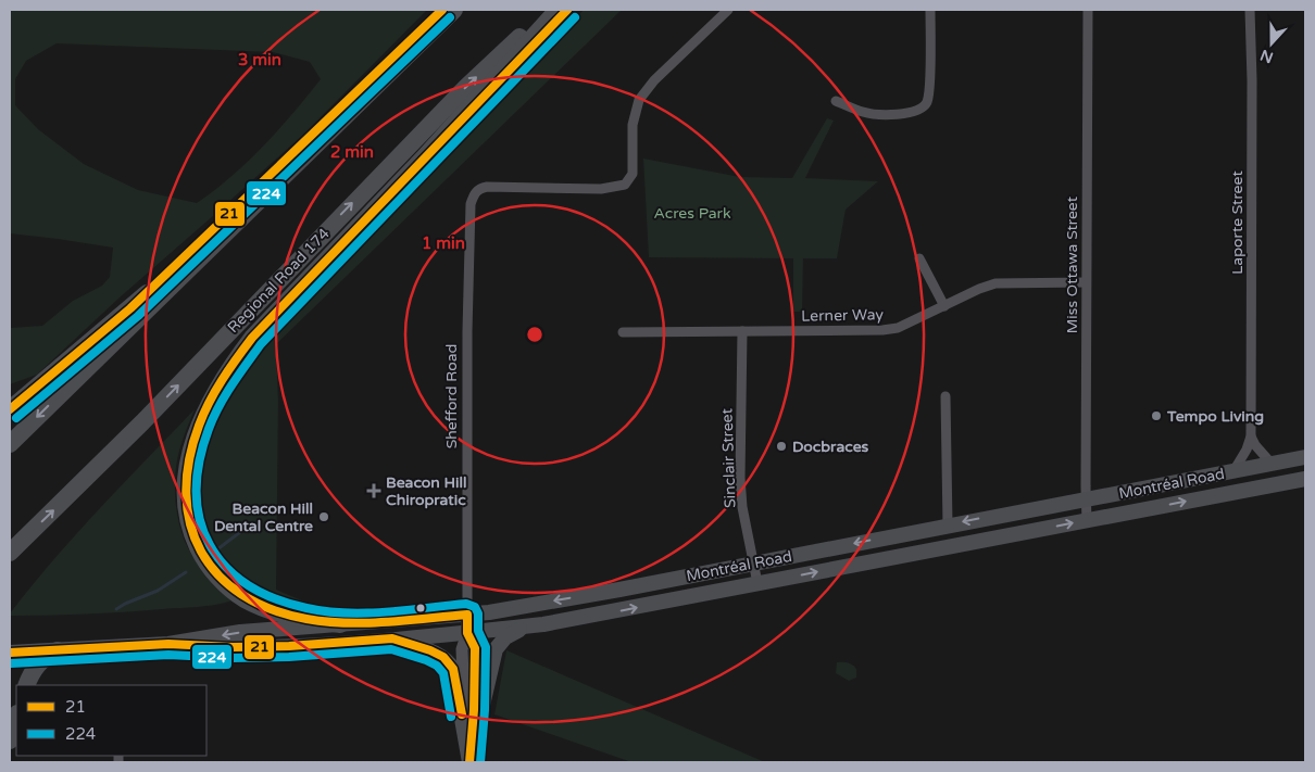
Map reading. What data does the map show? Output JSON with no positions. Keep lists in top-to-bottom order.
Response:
{
  "streets": {
    "highway": ["Regional Road 174"],
    "main road": ["Montréal Road"],
    "street": [
      "Laporte Street",
      "Miss Ottawa Street",
      "Lerner Way",
      "Shefford Road",
      "Sinclair Street"
    ]
  },
  "crossings": [
    ["Laporte Street", "Montréal Road"],
    ["Miss Ottawa Street", "Lerner Way"],
    ["Miss Ottawa Street", "Montréal Road"],
    ["Lerner Way", "Sinclair Street"],
    ["Shefford Road", "Montréal Road"],
    ["Sinclair Street", "Montréal Road"]
  ],
  "parks": ["Acres Park"],
  "places": {
    "other": ["Tempo Living", "Docbraces", "Beacon Hill Dental Centre"],
    "health": ["Beacon Hill Chiropratic"]
  },
  "lines": ["transit line 21", "transit line 224"],
  "legend": ["21", "224"],
  "north": "bottom",
  "rings": ["3 min", "2 min", "1 min"]
}
